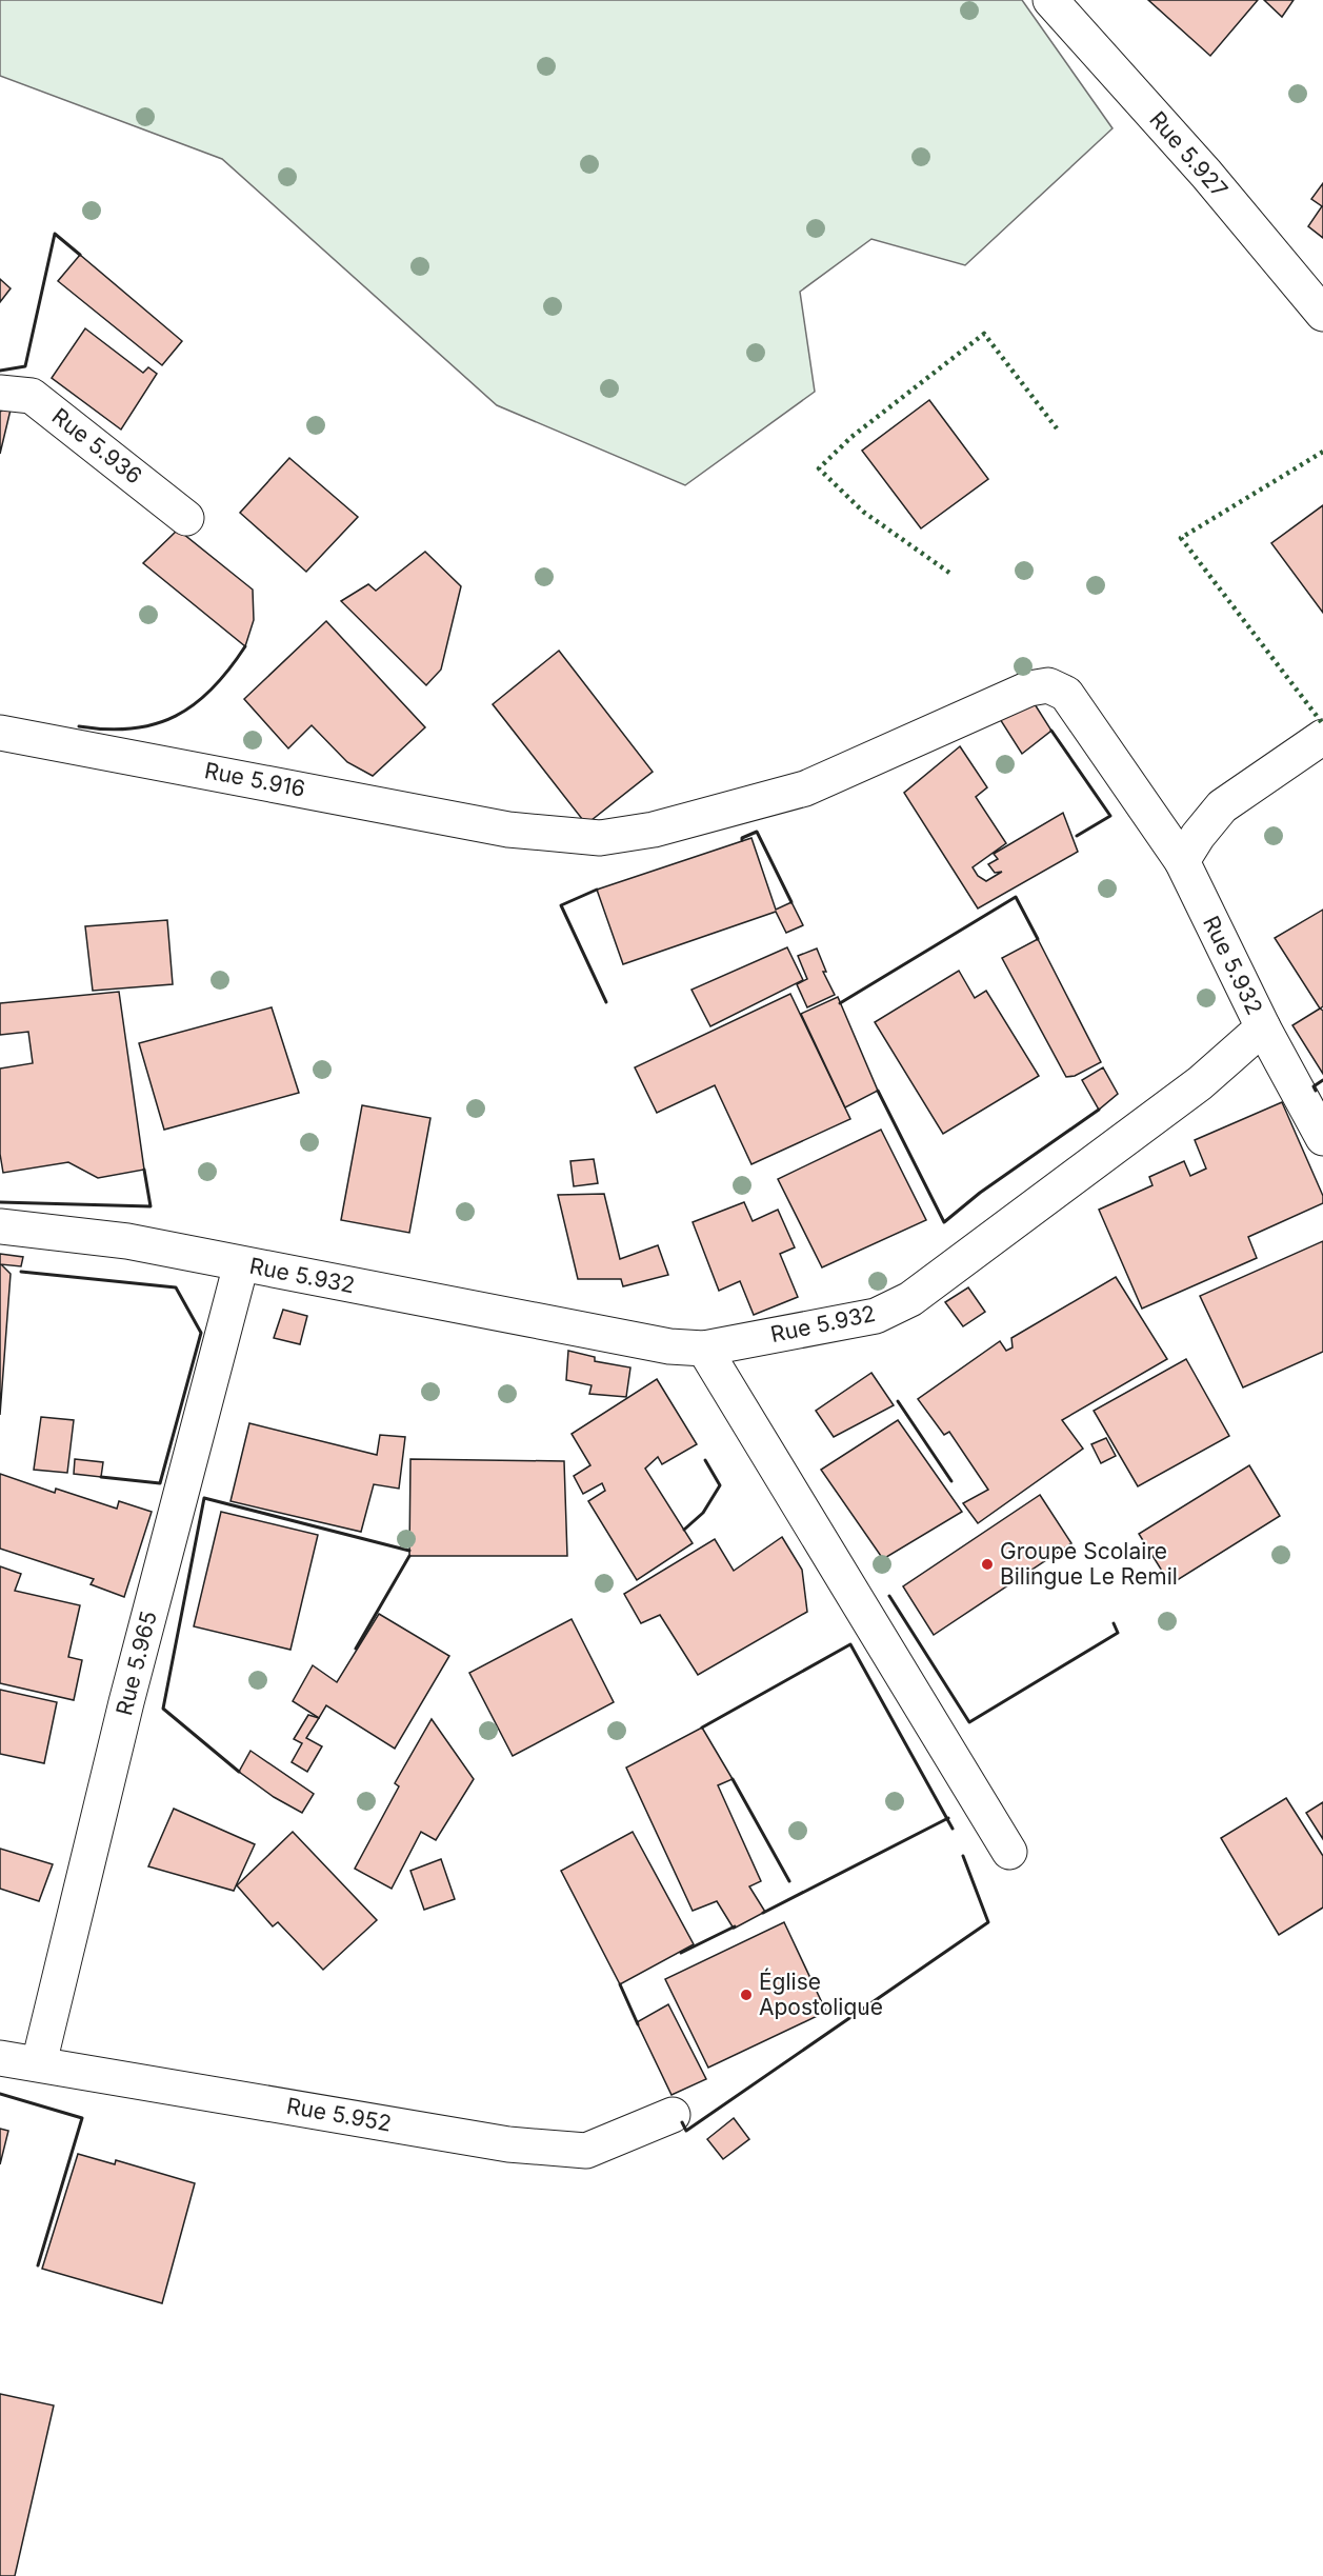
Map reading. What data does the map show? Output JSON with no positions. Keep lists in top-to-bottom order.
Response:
{
  "streets": {
    "street": [
      "Rue 5.927",
      "Rue 5.936",
      "Rue 5.916",
      "Rue 5.932",
      "Rue 5.965",
      "Rue 5.952"
    ]
  },
  "crossings": [
    ["Rue 5.916", "Rue 5.932"],
    ["Rue 5.932", "Rue 5.965"],
    ["Rue 5.965", "Rue 5.952"]
  ],
  "places": ["Groupe Scolaire Bilingue Le Remil", "Église Apostolique"]
}
